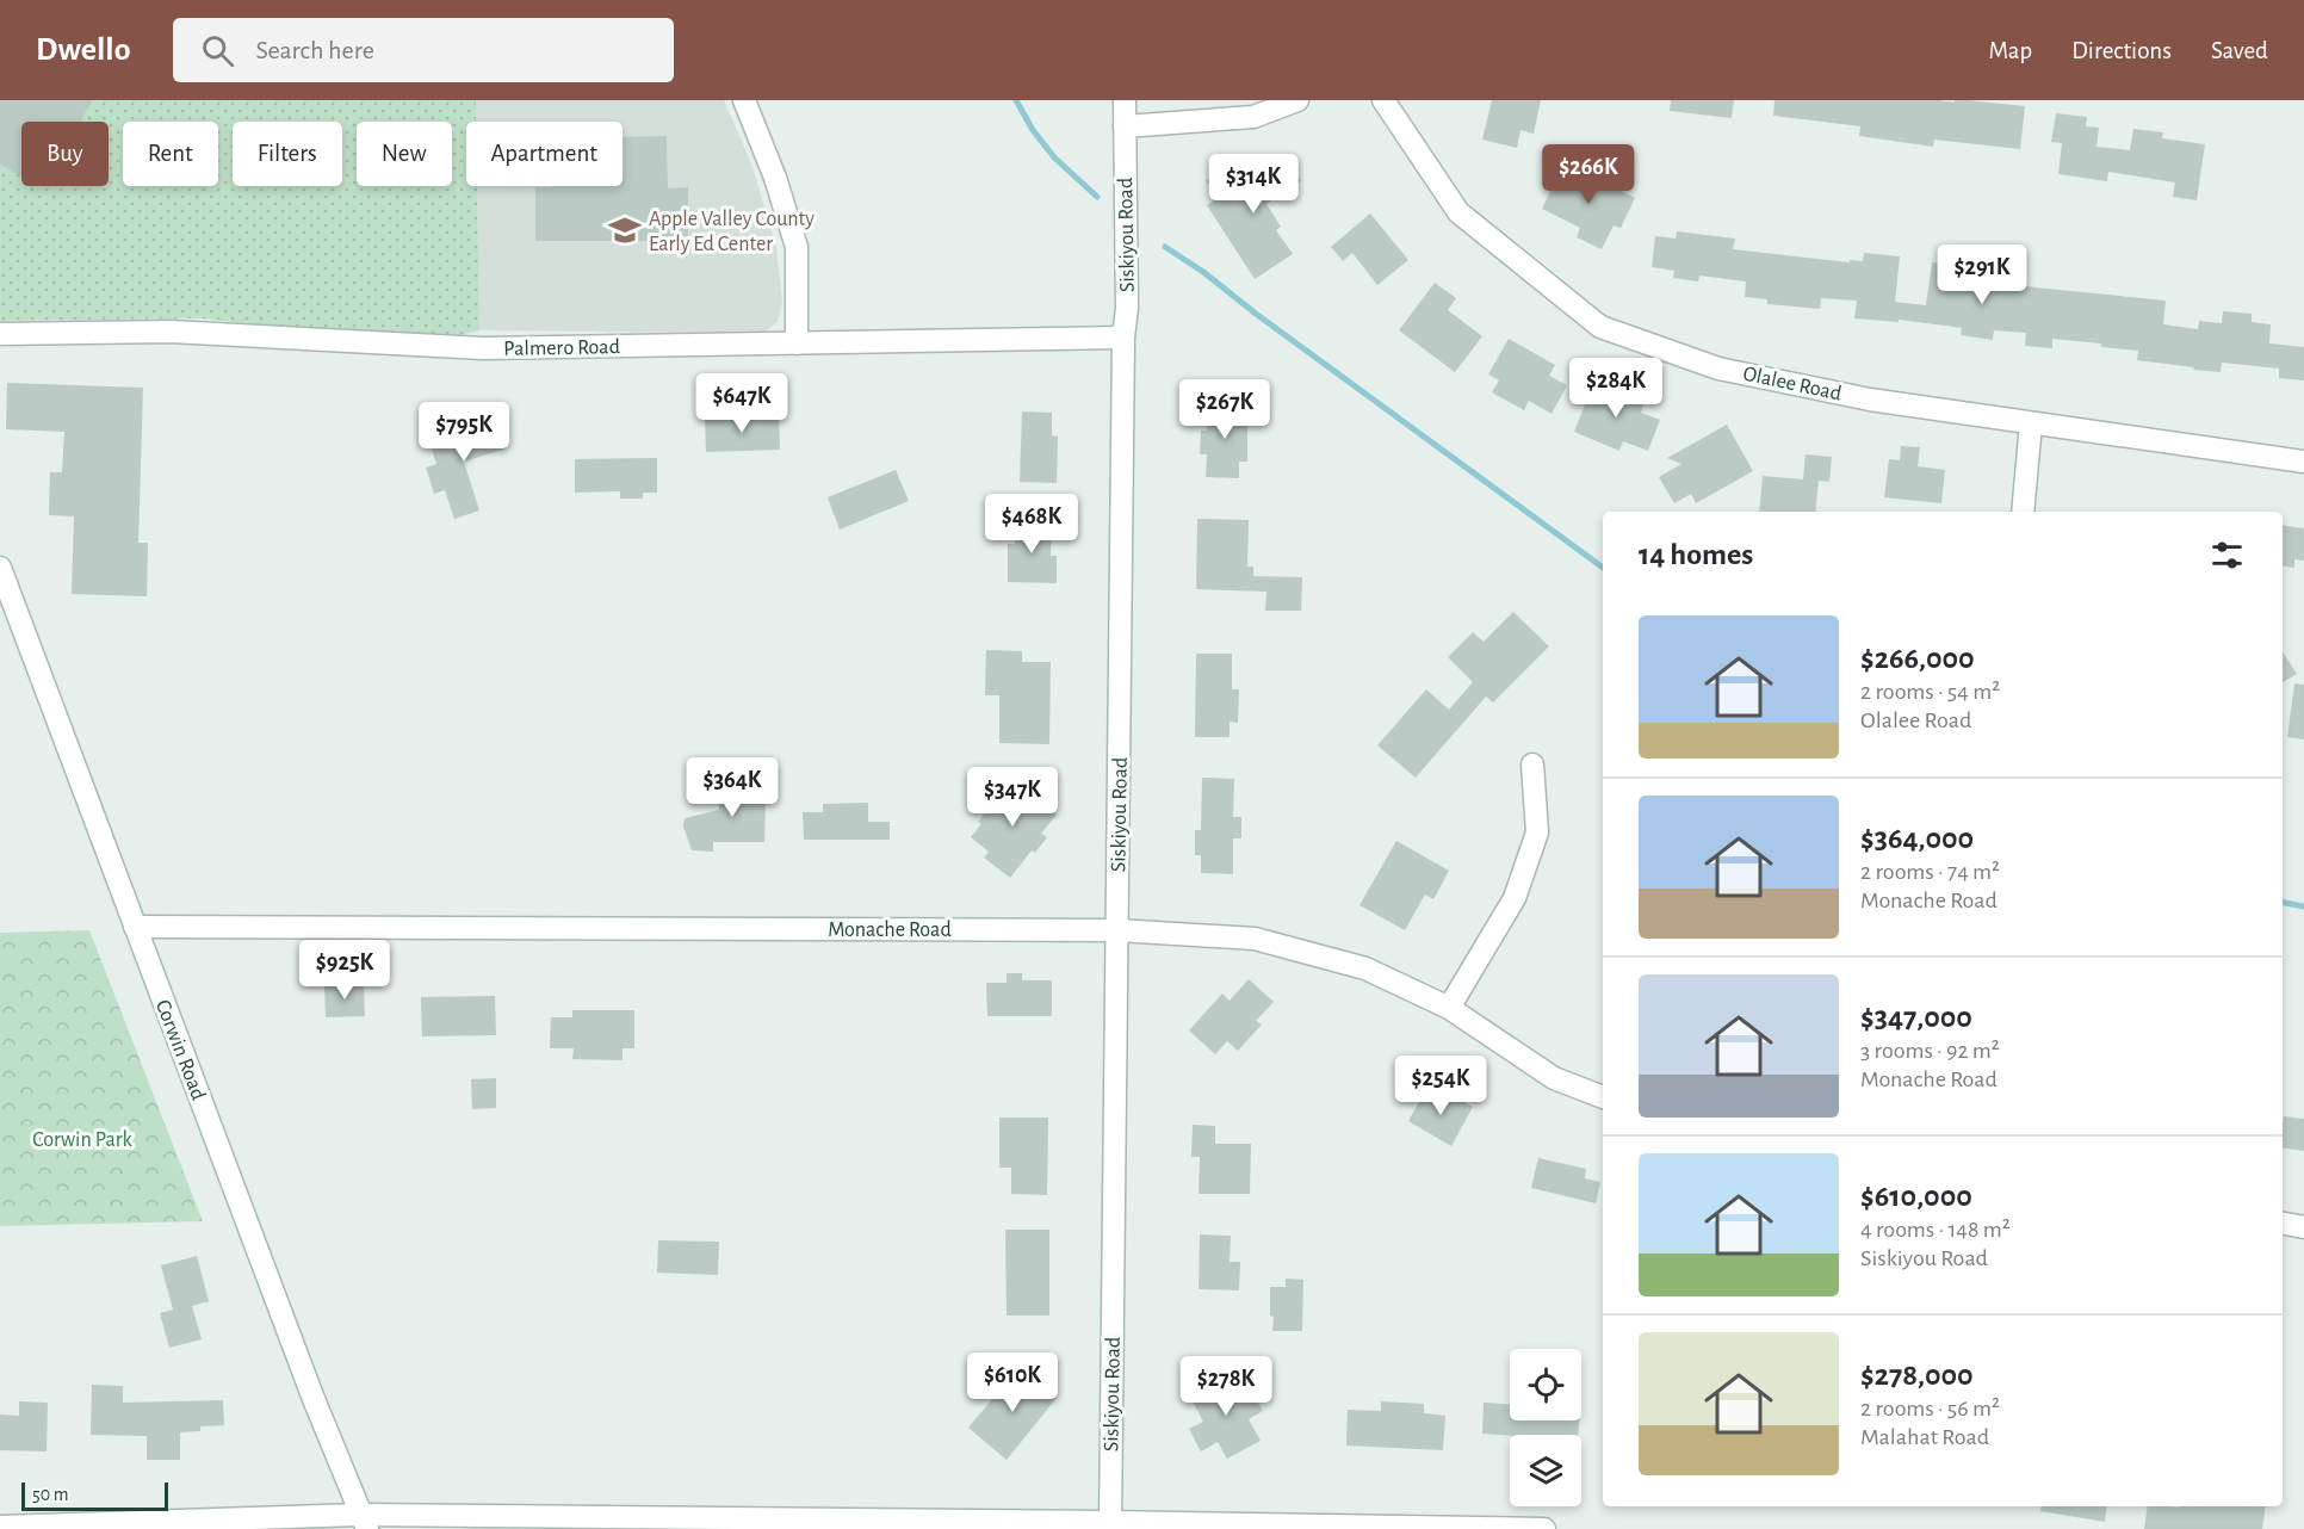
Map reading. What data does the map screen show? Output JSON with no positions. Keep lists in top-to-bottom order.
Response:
{
  "streets": {
    "street": [
      "Siskiyou Road",
      "Palmero Road",
      "Olalee Road",
      "Monache Road",
      "Corwin Road"
    ]
  },
  "crossings": [
    ["Siskiyou Road", "Palmero Road"],
    ["Siskiyou Road", "Monache Road"],
    ["Monache Road", "Corwin Road"]
  ],
  "parks": ["Corwin Park"],
  "places": {
    "school or university": ["Apple Valley County Early Ed Center"]
  },
  "scale_bar": "50 m",
  "page": {
    "header": "Dwello",
    "search": "Search here",
    "nav": ["Map", "Directions", "Saved"],
    "chip": [
      "Buy",
      "Rent",
      "Filters",
      "New",
      "Apartment"
    ],
    "price": [
      "$266K",
      "$314K",
      "$291K",
      "$284K",
      "$647K",
      "$267K",
      "$795K",
      "$468K",
      "$364K",
      "$347K",
      "$925K",
      "$254K",
      "$610K",
      "$278K"
    ],
    "heading": "14 homes",
    "list": [
      {
        "name": "$266,000",
        "note": "2 rooms · 54 m² · Olalee Road"
      },
      {
        "name": "$364,000",
        "note": "2 rooms · 74 m² · Monache Road"
      },
      {
        "name": "$347,000",
        "note": "3 rooms · 92 m² · Monache Road"
      },
      {
        "name": "$610,000",
        "note": "4 rooms · 148 m² · Siskiyou Road"
      },
      {
        "name": "$278,000",
        "note": "2 rooms · 56 m² · Malahat Road"
      }
    ],
    "scale": "50 m"
  }
}
